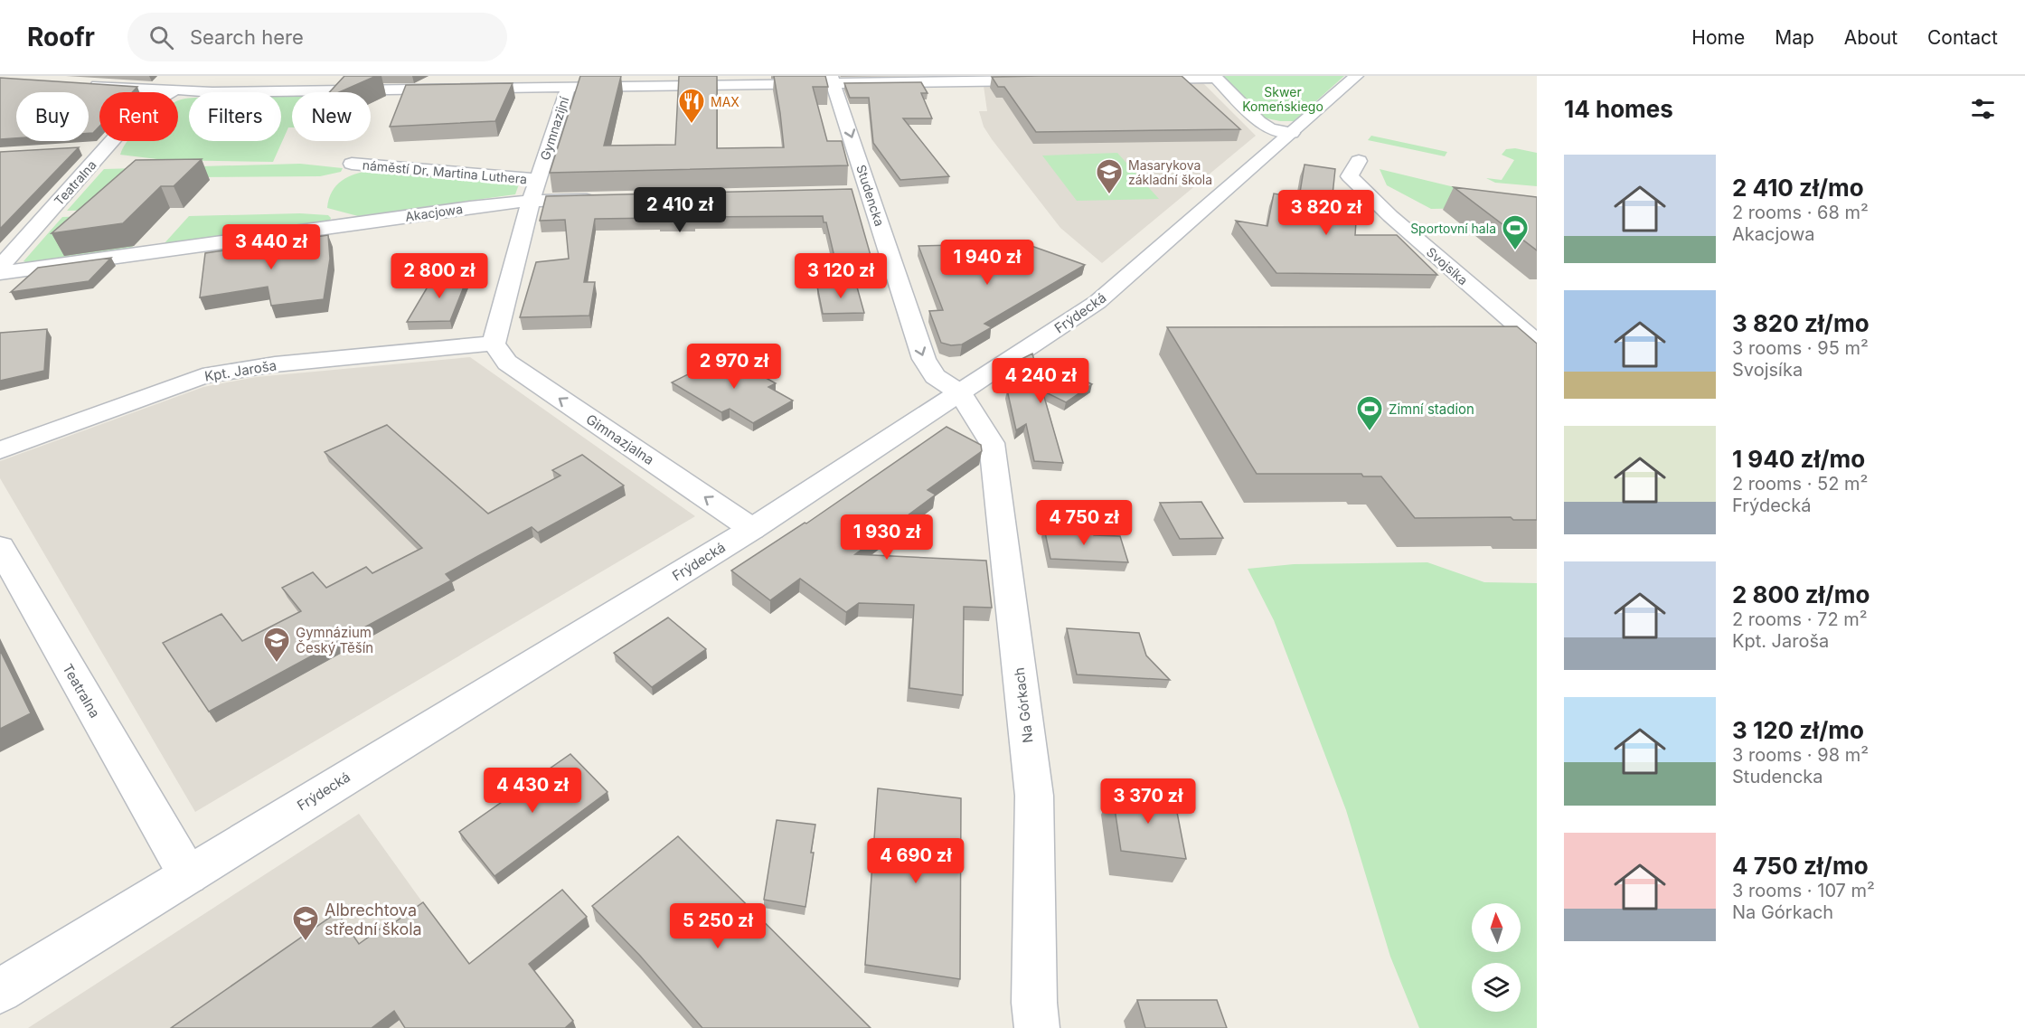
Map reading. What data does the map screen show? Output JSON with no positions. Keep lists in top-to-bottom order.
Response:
{
  "streets": {
    "street": [
      "Gymnazijní",
      "náměstí Dr. Martina Luthera",
      "Teatralna",
      "Studencka",
      "Akacjowa",
      "Svojsíka",
      "Frýdecká",
      "Kpt. Jaroša",
      "Gimnazjalna",
      "Na Górkach"
    ]
  },
  "crossings": [
    ["Gymnazijní", "náměstí Dr. Martina Luthera"],
    ["Gymnazijní", "Akacjowa"],
    ["Gymnazijní", "Kpt. Jaroša"],
    ["Gymnazijní", "Gimnazjalna"],
    ["Teatralna", "Frýdecká"],
    ["Studencka", "Frýdecká"],
    ["Studencka", "Na Górkach"],
    ["Frýdecká", "Gimnazjalna"],
    ["Frýdecká", "Na Górkach"],
    ["Kpt. Jaroša", "Gimnazjalna"]
  ],
  "one_way": ["Studencka", "Gimnazjalna"],
  "parks": ["Skwer Komeńskiego"],
  "places": {
    "restaurant": ["MAX"],
    "school or university": ["Masarykova základní škola", "Gymnázium Český Těšín", "Albrechtova střední škola"],
    "sports": ["Sportovní hala", "Zimní stadion"]
  },
  "north": "top",
  "page": {
    "header": "Roofr",
    "search": "Search here",
    "nav": [
      "Home",
      "Map",
      "About",
      "Contact"
    ],
    "heading": "14 homes",
    "chip": [
      "Buy",
      "Rent",
      "Filters",
      "New"
    ],
    "list": [
      {
        "name": "2 410 zł/mo",
        "note": "2 rooms · 68 m² · Akacjowa"
      },
      {
        "name": "3 820 zł/mo",
        "note": "3 rooms · 95 m² · Svojsíka"
      },
      {
        "name": "1 940 zł/mo",
        "note": "2 rooms · 52 m² · Frýdecká"
      },
      {
        "name": "2 800 zł/mo",
        "note": "2 rooms · 72 m² · Kpt. Jaroša"
      },
      {
        "name": "3 120 zł/mo",
        "note": "3 rooms · 98 m² · Studencka"
      },
      {
        "name": "4 750 zł/mo",
        "note": "3 rooms · 107 m² · Na Górkach"
      }
    ],
    "price": [
      "2 410 zł",
      "3 820 zł",
      "3 440 zł",
      "1 940 zł",
      "2 800 zł",
      "3 120 zł",
      "2 970 zł",
      "4 240 zł",
      "4 750 zł",
      "1 930 zł",
      "4 430 zł",
      "3 370 zł",
      "4 690 zł",
      "5 250 zł"
    ]
  }
}
